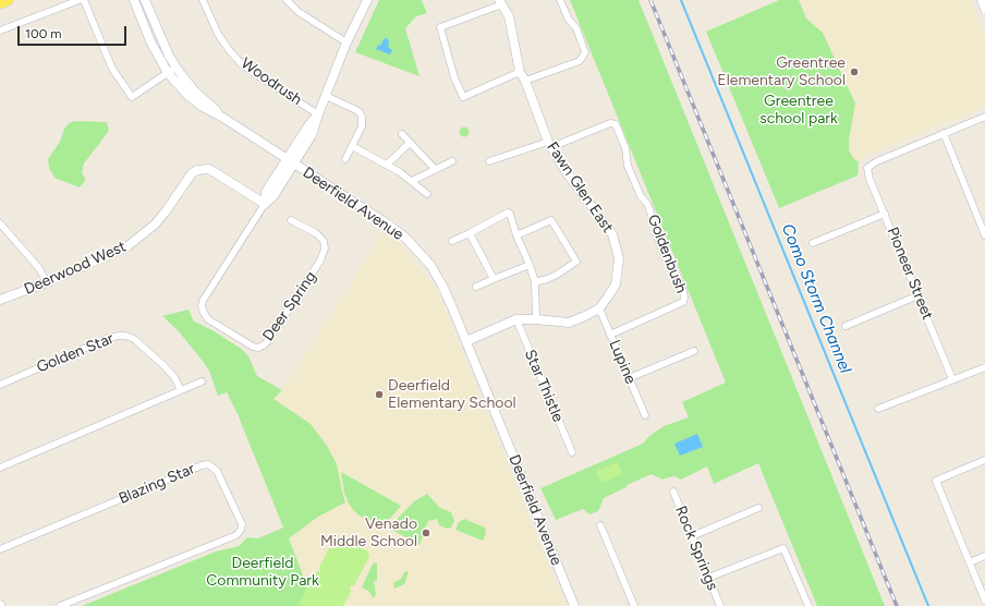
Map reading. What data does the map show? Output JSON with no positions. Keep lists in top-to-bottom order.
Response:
{
  "streets": {
    "street": [
      "Woodrush",
      "Fawn Glen East",
      "Deerfield Avenue",
      "Goldenbush",
      "Deerwood West",
      "Pioneer Street",
      "Deer Spring",
      "Golden Star",
      "Lupine",
      "Star Thistle",
      "Blazing Star",
      "Rock Springs"
    ]
  },
  "crossings": [
    ["Woodrush", "Deer Spring"],
    ["Fawn Glen East", "Deerfield Avenue"],
    ["Fawn Glen East", "Goldenbush"],
    ["Fawn Glen East", "Lupine"],
    ["Fawn Glen East", "Star Thistle"],
    ["Deerfield Avenue", "Deer Spring"],
    ["Goldenbush", "Lupine"],
    ["Deerwood West", "Deer Spring"]
  ],
  "water": ["Como Storm Channel"],
  "parks": ["Greentree school park", "Deerfield Community Park"],
  "places": ["Greentree Elementary School", "Deerfield Elementary School", "Venado Middle School"],
  "scale_bar": "100 m"
}
